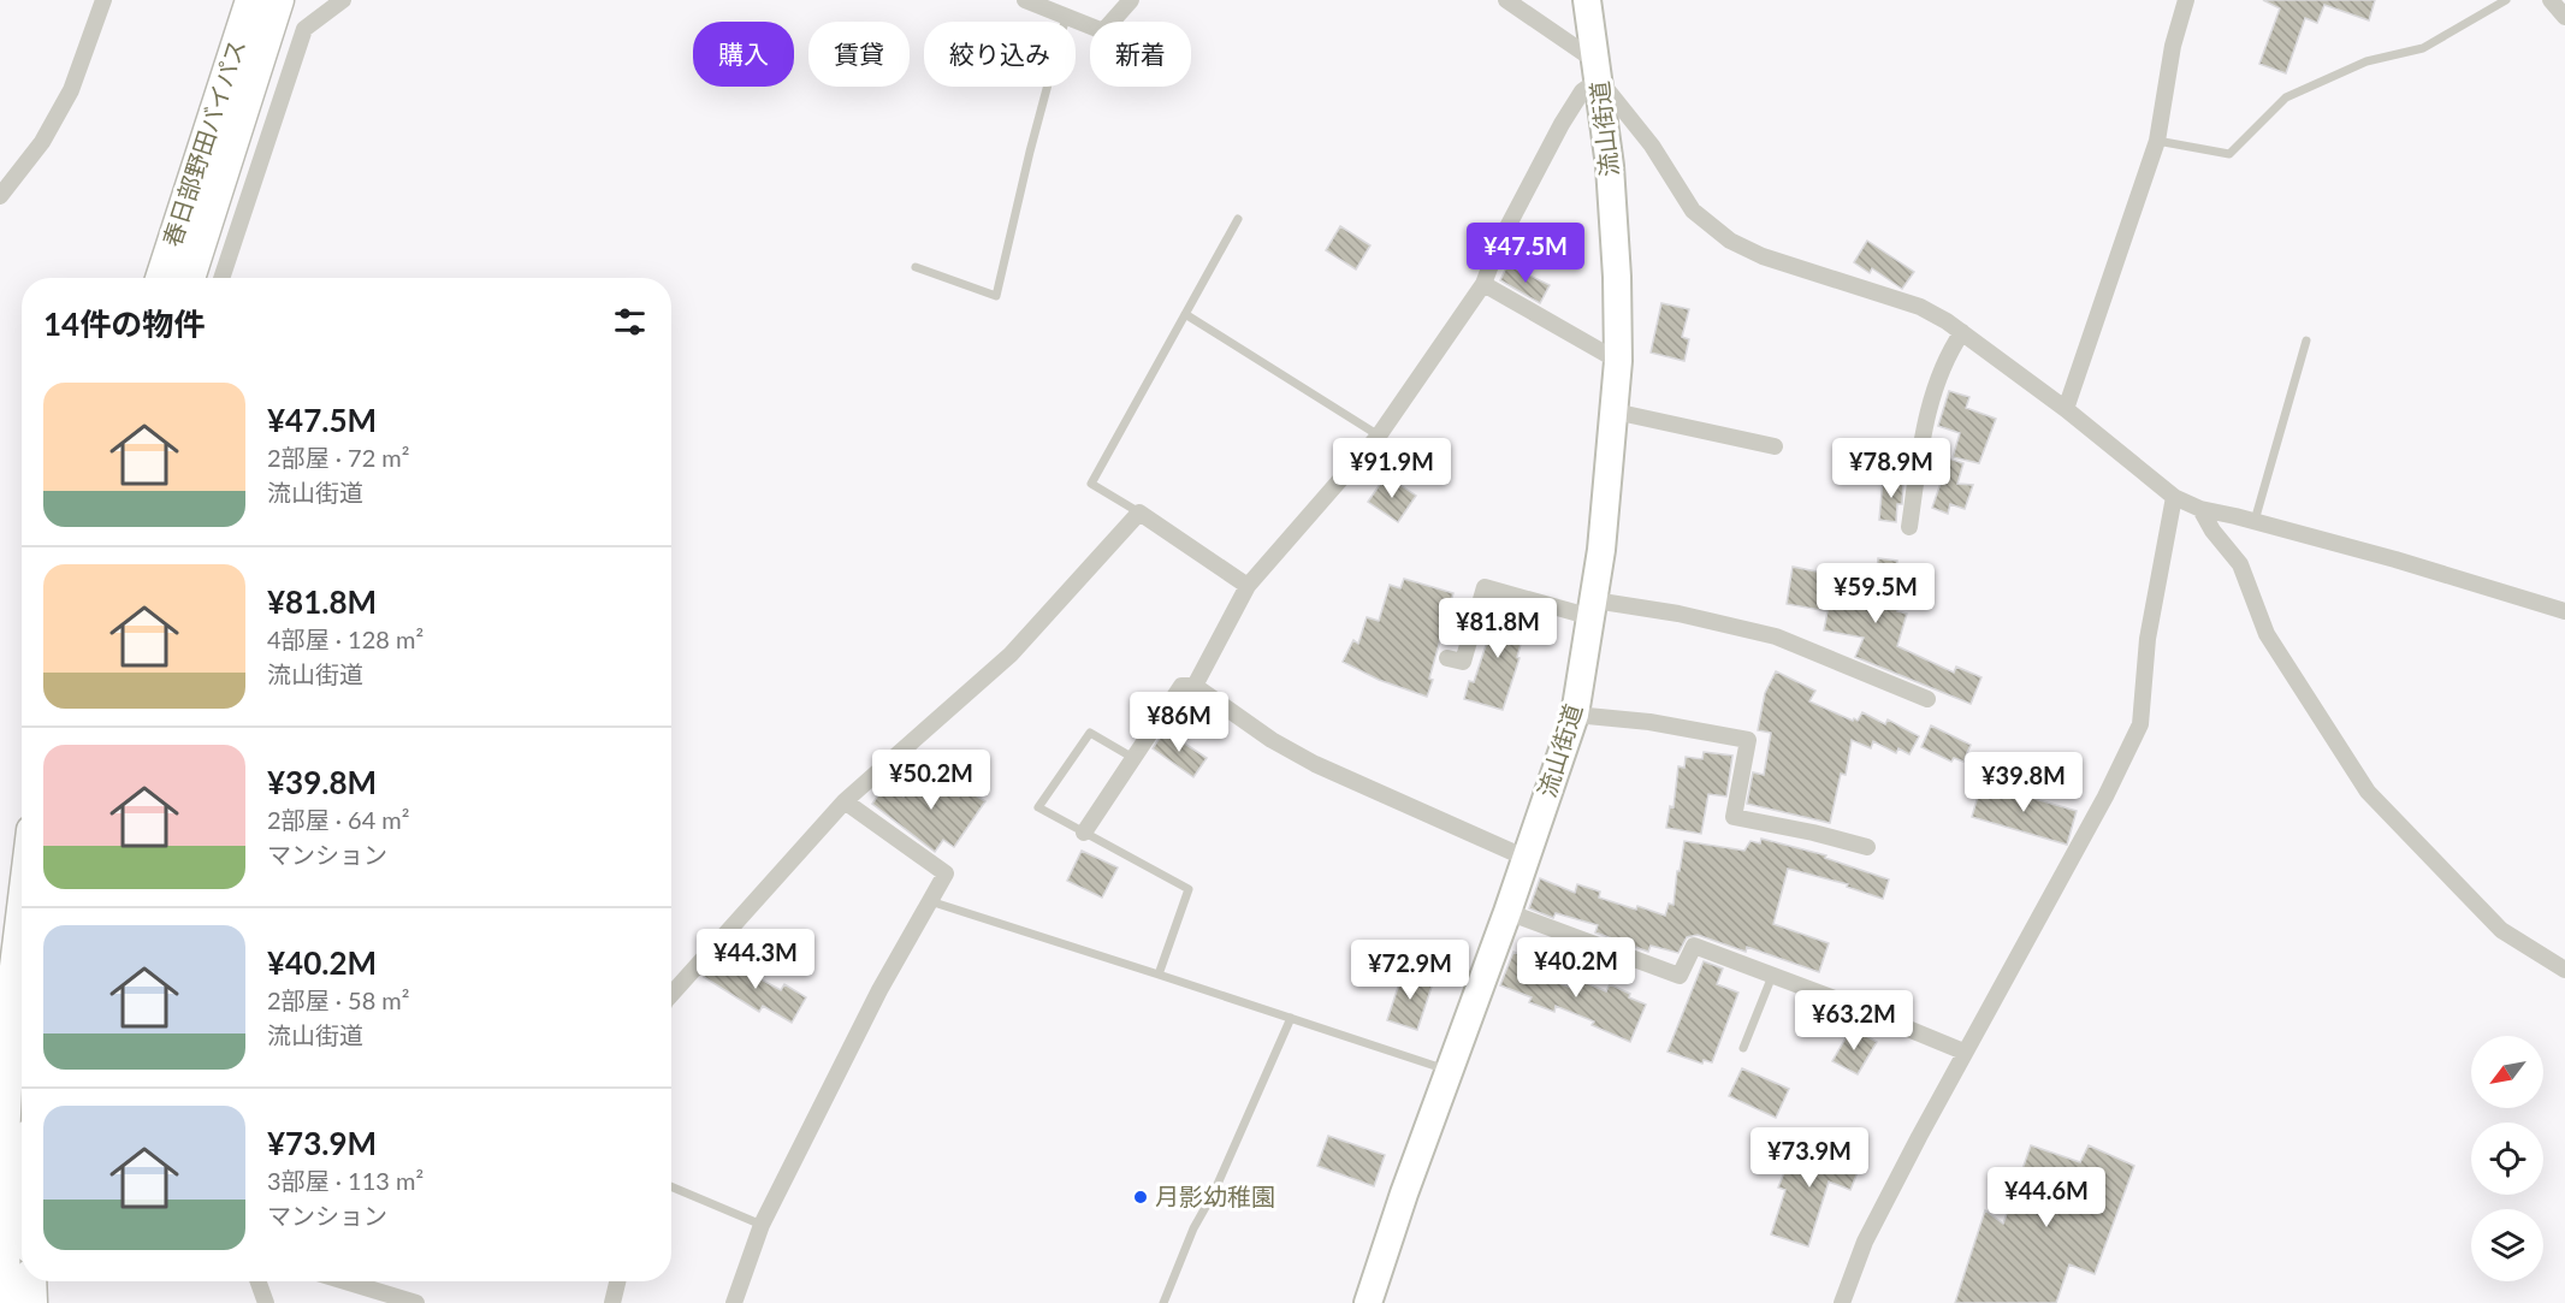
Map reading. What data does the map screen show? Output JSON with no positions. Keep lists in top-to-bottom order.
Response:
{
  "streets": {
    "highway": ["春日部野田バイパス"],
    "main road": ["流山街道"]
  },
  "places": ["月影幼稚園"],
  "north": "bottom left",
  "page": {
    "chip": [
      "購入",
      "賃貸",
      "絞り込み",
      "新着"
    ],
    "price": [
      "¥47.5M",
      "¥91.9M",
      "¥78.9M",
      "¥59.5M",
      "¥81.8M",
      "¥86M",
      "¥50.2M",
      "¥39.8M",
      "¥44.3M",
      "¥40.2M",
      "¥72.9M",
      "¥63.2M",
      "¥73.9M",
      "¥44.6M"
    ],
    "heading": "14件の物件",
    "list": [
      {
        "name": "¥47.5M",
        "note": "2部屋 · 72 m² · 流山街道"
      },
      {
        "name": "¥81.8M",
        "note": "4部屋 · 128 m² · 流山街道"
      },
      {
        "name": "¥39.8M",
        "note": "2部屋 · 64 m² · マンション"
      },
      {
        "name": "¥40.2M",
        "note": "2部屋 · 58 m² · 流山街道"
      },
      {
        "name": "¥73.9M",
        "note": "3部屋 · 113 m² · マンション"
      }
    ]
  }
}
